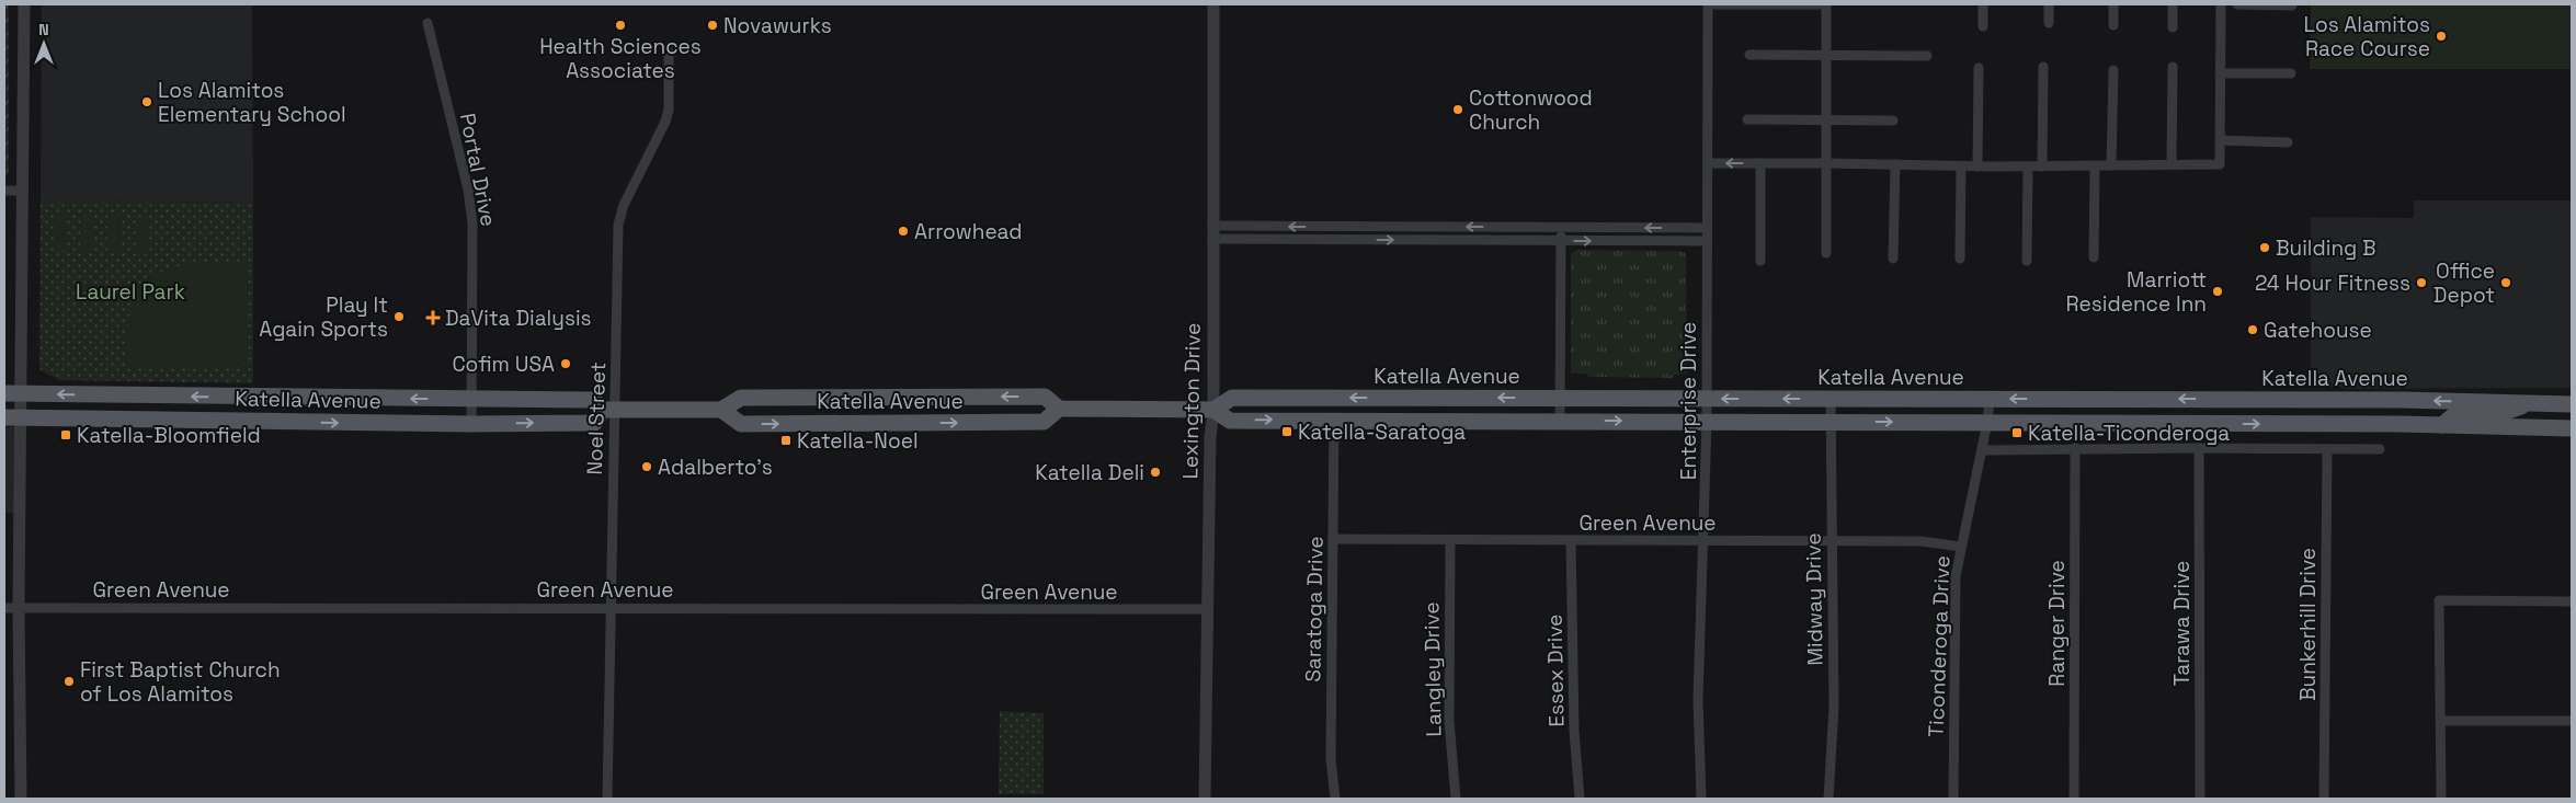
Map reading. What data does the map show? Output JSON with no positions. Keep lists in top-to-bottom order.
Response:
{
  "streets": {
    "main road": ["Katella Avenue"],
    "street": [
      "Portal Drive",
      "Lexington Drive",
      "Enterprise Drive",
      "Noel Street",
      "Green Avenue",
      "Midway Drive",
      "Saratoga Drive",
      "Ranger Drive",
      "Tarawa Drive",
      "Bunkerhill Drive",
      "Ticonderoga Drive",
      "Langley Drive",
      "Essex Drive"
    ]
  },
  "crossings": [
    ["Portal Drive", "Katella Avenue"],
    ["Katella Avenue", "Lexington Drive"],
    ["Katella Avenue", "Enterprise Drive"],
    ["Katella Avenue", "Noel Street"],
    ["Katella Avenue", "Midway Drive"],
    ["Katella Avenue", "Saratoga Drive"],
    ["Katella Avenue", "Ticonderoga Drive"],
    ["Lexington Drive", "Green Avenue"],
    ["Enterprise Drive", "Green Avenue"],
    ["Noel Street", "Green Avenue"],
    ["Green Avenue", "Midway Drive"],
    ["Green Avenue", "Saratoga Drive"],
    ["Green Avenue", "Ticonderoga Drive"],
    ["Green Avenue", "Langley Drive"],
    ["Green Avenue", "Essex Drive"]
  ],
  "parks": ["Laurel Park"],
  "places": {
    "other": [
      "Health Sciences Associates",
      "Novawurks",
      "Los Alamitos Race Course",
      "Los Alamitos Elementary School",
      "Cottonwood Church",
      "Arrowhead",
      "Building B",
      "24 Hour Fitness",
      "Office Depot",
      "Marriott Residence Inn",
      "Play It Again Sports",
      "Gatehouse",
      "Cofim USA",
      "Adalberto's",
      "Katella Deli",
      "First Baptist Church of Los Alamitos"
    ],
    "health": ["DaVita Dialysis"],
    "transit": [
      "Katella-Saratoga",
      "Katella-Ticonderoga",
      "Katella-Bloomfield",
      "Katella-Noel"
    ]
  },
  "north": "top"
}
